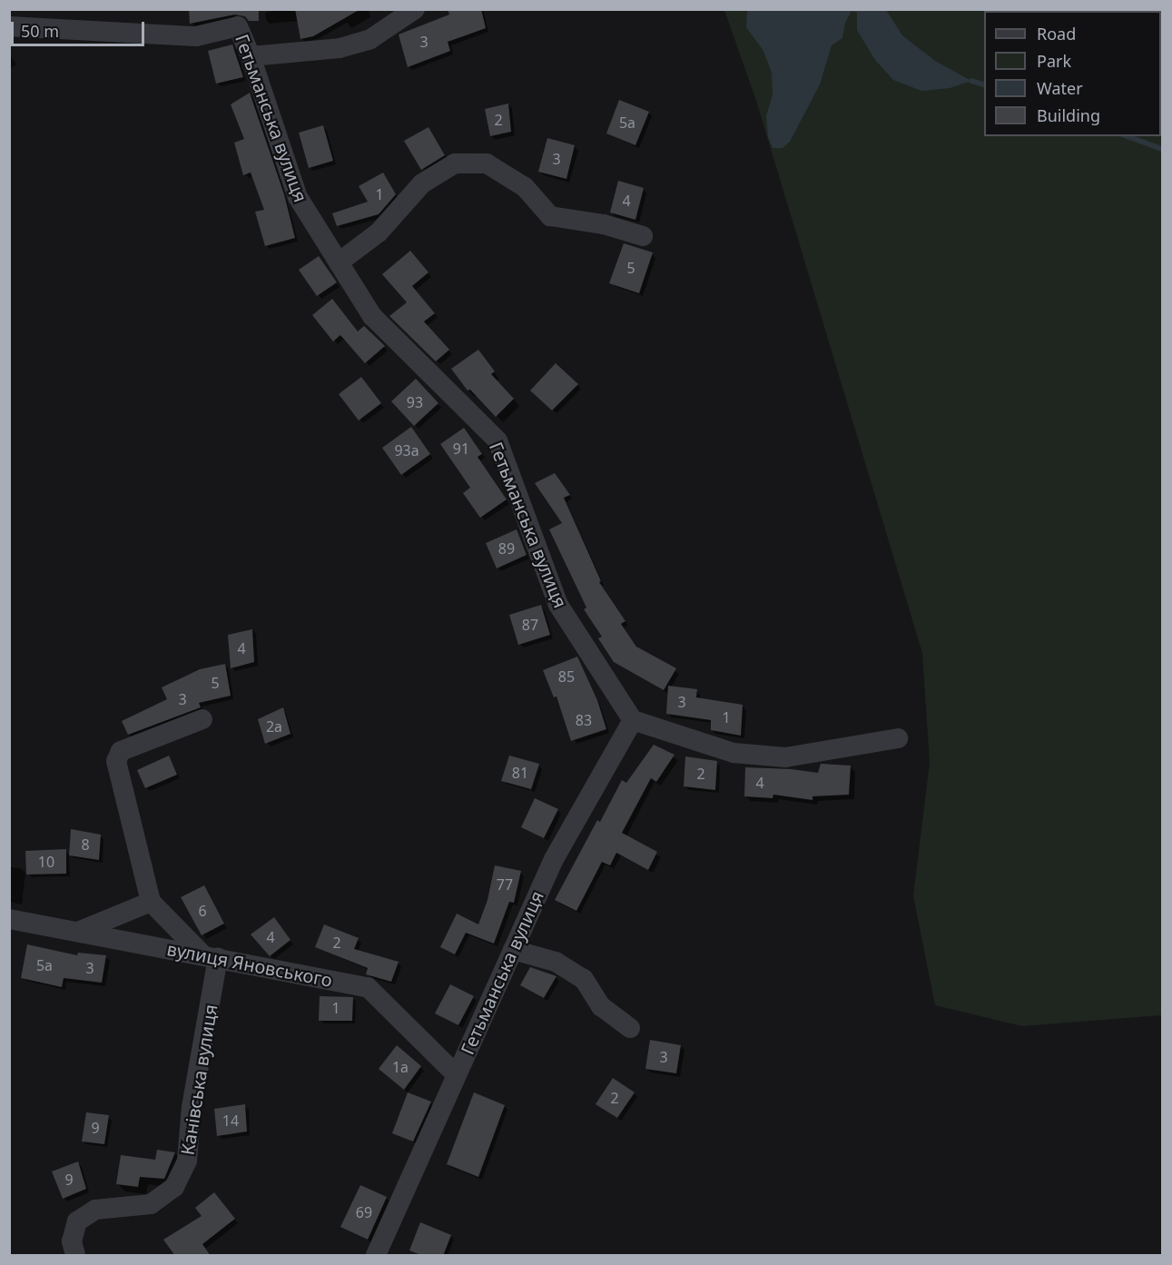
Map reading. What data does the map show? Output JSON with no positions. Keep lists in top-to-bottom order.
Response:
{
  "streets": {
    "street": ["Гетьманська вулиця", "вулиця Яновського", "Канівська вулиця"]
  },
  "crossings": [
    ["Гетьманська вулиця", "вулиця Яновського"],
    ["вулиця Яновського", "Канівська вулиця"]
  ],
  "house_numbers": [
    "3",
    "2",
    "5а",
    "3",
    "1",
    "4",
    "5",
    "93",
    "91",
    "93а",
    "89",
    "87",
    "4",
    "85",
    "5",
    "3",
    "3",
    "1",
    "83",
    "2а",
    "81",
    "2",
    "4",
    "8",
    "10",
    "77",
    "6",
    "4",
    "2",
    "5а",
    "3",
    "1",
    "3",
    "1а",
    "2",
    "14",
    "9",
    "9",
    "69"
  ],
  "legend": [
    "Road",
    "Park",
    "Water",
    "Building"
  ],
  "scale_bar": "50 m"
}
